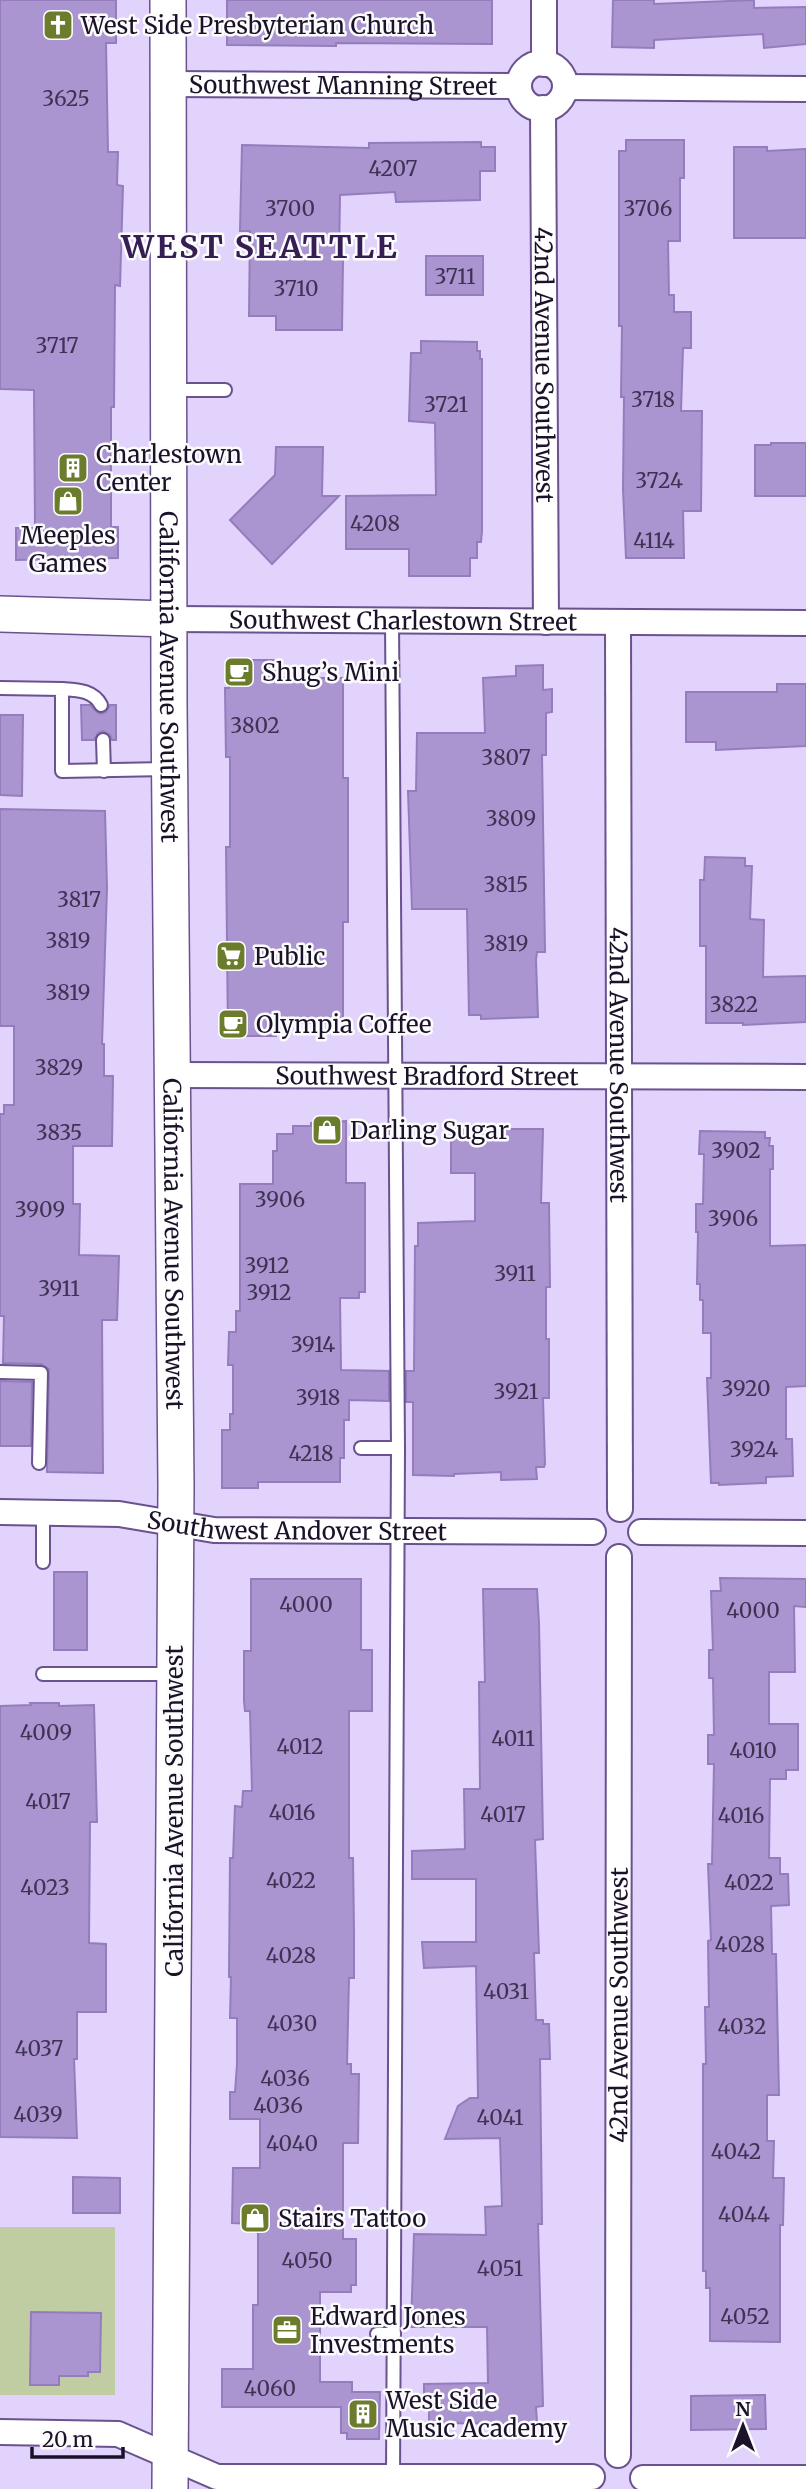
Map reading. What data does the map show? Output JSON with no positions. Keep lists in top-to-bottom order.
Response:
{
  "streets": {
    "main road": ["Southwest Charlestown Street", "California Avenue Southwest"],
    "street": [
      "Southwest Manning Street",
      "42nd Avenue Southwest",
      "Southwest Bradford Street",
      "Southwest Andover Street"
    ]
  },
  "crossings": [
    ["Southwest Manning Street", "42nd Avenue Southwest"],
    ["Southwest Manning Street", "California Avenue Southwest"],
    ["42nd Avenue Southwest", "Southwest Charlestown Street"],
    ["42nd Avenue Southwest", "Southwest Bradford Street"],
    ["42nd Avenue Southwest", "Southwest Andover Street"],
    ["Southwest Charlestown Street", "California Avenue Southwest"],
    ["California Avenue Southwest", "Southwest Bradford Street"],
    ["California Avenue Southwest", "Southwest Andover Street"]
  ],
  "districts": ["WEST SEATTLE"],
  "places": {
    "church": ["West Side Presbyterian Church"],
    "building": ["Charlestown Center", "West Side Music Academy"],
    "shop": ["Meeples Games", "Darling Sugar", "Stairs Tattoo"],
    "cafe": ["Shug’s Mini", "Olympia Coffee"],
    "supermarket": ["Public"],
    "office": ["Edward Jones Investments"]
  },
  "house_numbers": [
    "3625",
    "4207",
    "3700",
    "3706",
    "3711",
    "3710",
    "3717",
    "3718",
    "3721",
    "3724",
    "4208",
    "4114",
    "3802",
    "3807",
    "3809",
    "3815",
    "3817",
    "3819",
    "3819",
    "3819",
    "3822",
    "3829",
    "3835",
    "3902",
    "3906",
    "3909",
    "3906",
    "3912",
    "3911",
    "3911",
    "3912",
    "3914",
    "3920",
    "3921",
    "3918",
    "3924",
    "4218",
    "4000",
    "4000",
    "4009",
    "4011",
    "4012",
    "4010",
    "4017",
    "4016",
    "4017",
    "4016",
    "4022",
    "4022",
    "4023",
    "4028",
    "4028",
    "4031",
    "4030",
    "4032",
    "4037",
    "4036",
    "4036",
    "4039",
    "4041",
    "4040",
    "4042",
    "4044",
    "4050",
    "4051",
    "4052",
    "4060"
  ],
  "scale_bar": "20 m",
  "north": "top"
}
